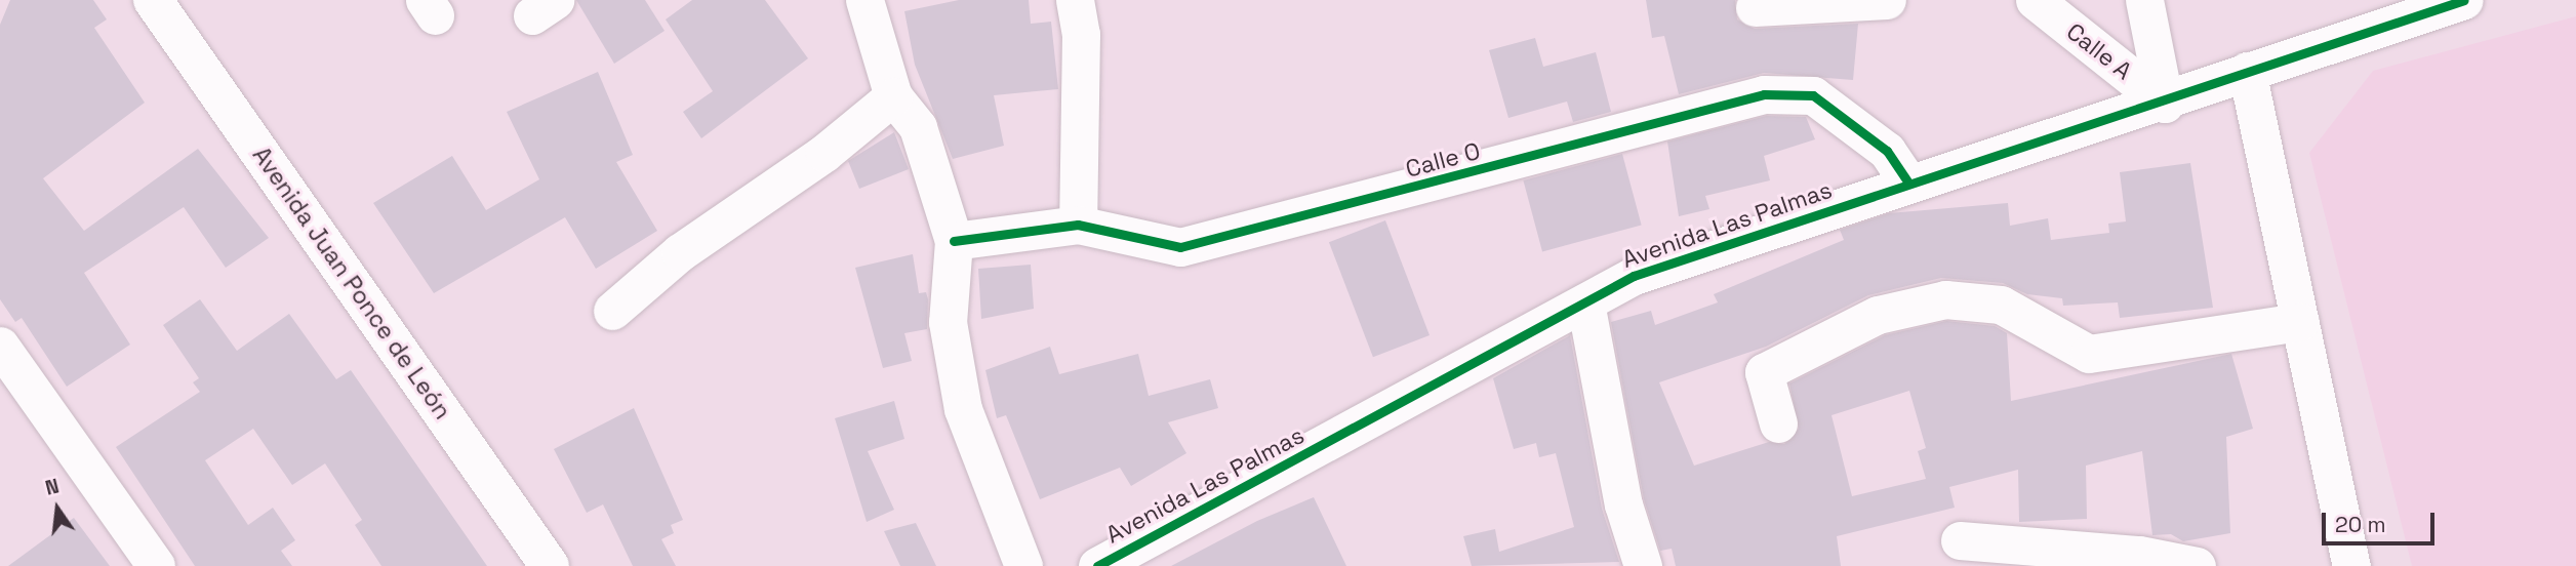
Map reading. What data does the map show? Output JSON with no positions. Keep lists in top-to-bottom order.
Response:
{
  "streets": {
    "main road": ["Avenida Juan Ponce de León"],
    "street": ["Calle A", "Calle O", "Avenida Las Palmas"]
  },
  "crossings": [
    ["Calle A", "Avenida Las Palmas"],
    ["Calle O", "Avenida Las Palmas"]
  ],
  "scale_bar": "20 m",
  "north": "top"
}
